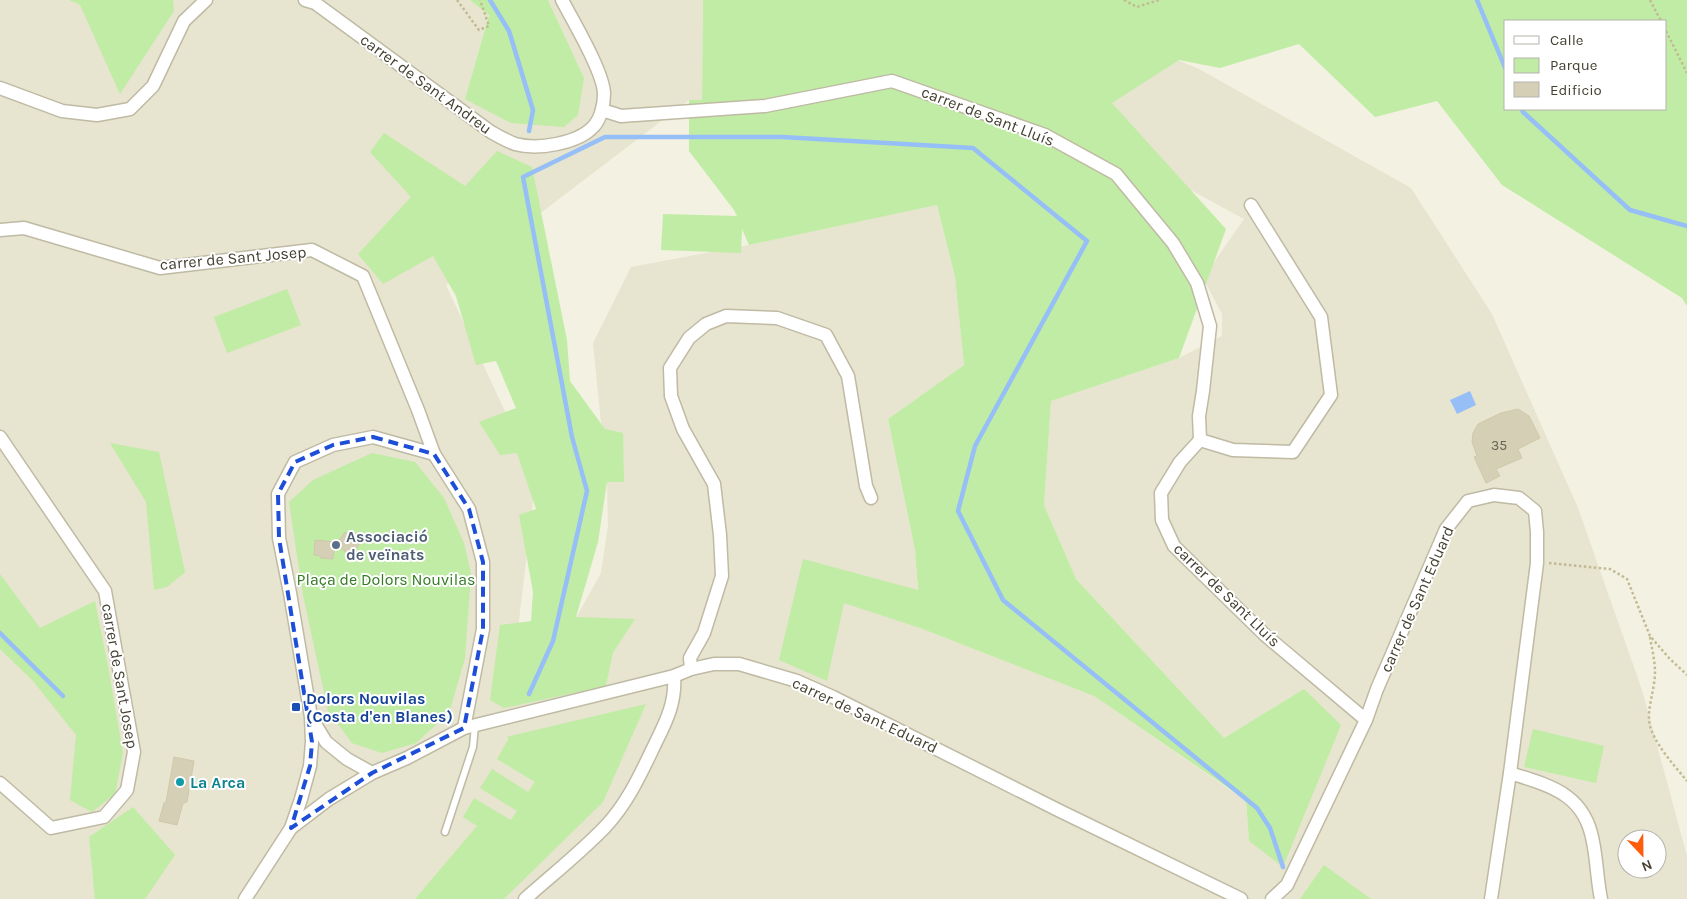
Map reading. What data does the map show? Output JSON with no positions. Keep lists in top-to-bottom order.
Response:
{
  "streets": {
    "street": [
      "carrer de Sant Andreu",
      "carrer de Sant Lluís",
      "carrer de Sant Josep",
      "carrer de Sant Eduard"
    ]
  },
  "crossings": [
    ["carrer de Sant Andreu", "carrer de Sant Lluís"],
    ["carrer de Sant Lluís", "carrer de Sant Eduard"]
  ],
  "parks": ["Plaça de Dolors Nouvilas"],
  "places": {
    "other": ["Associació de veïnats", "La Arca"],
    "transit": ["Dolors Nouvilas (Costa d'en Blanes)"]
  },
  "house_numbers": ["35"],
  "legend": ["Calle", "Parque", "Edificio"],
  "north": "bottom"
}
